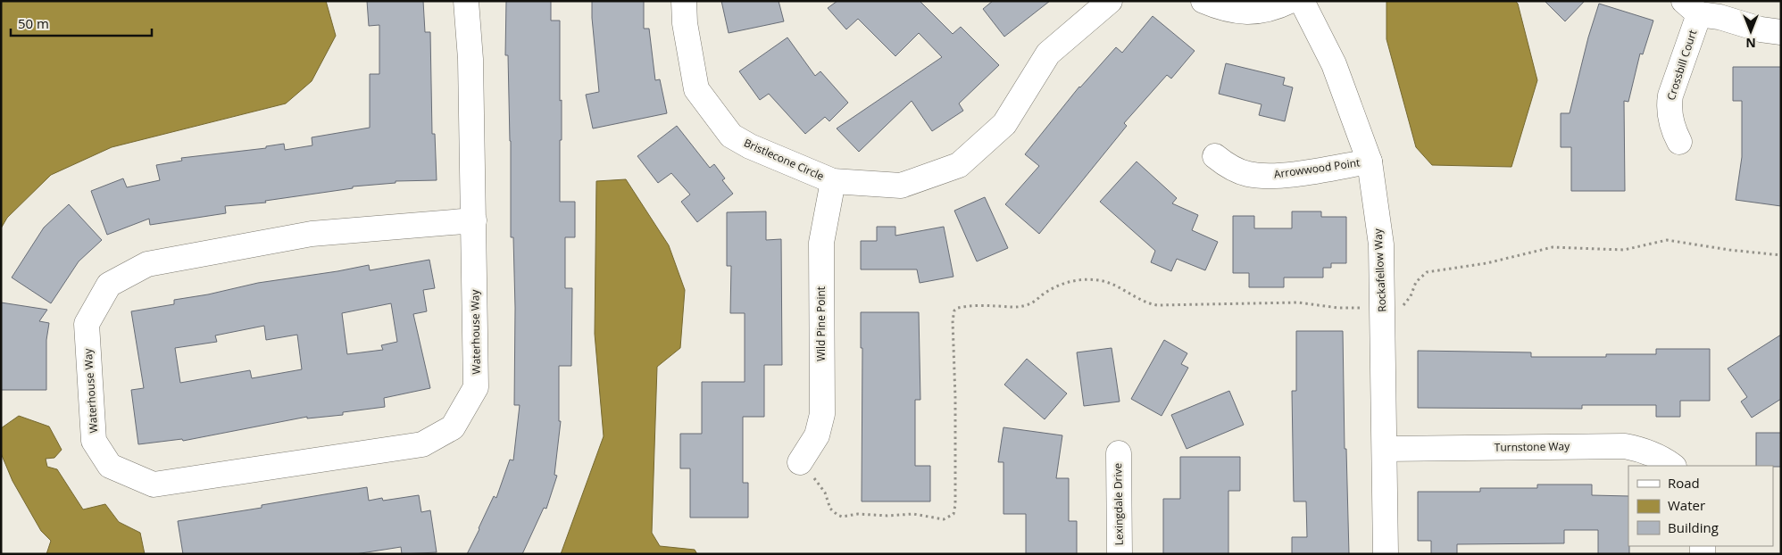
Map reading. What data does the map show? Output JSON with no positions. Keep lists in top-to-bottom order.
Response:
{
  "streets": {
    "street": [
      "Crossbill Court",
      "Bristlecone Circle",
      "Arrowwood Point",
      "Rockafellow Way",
      "Wild Pine Point",
      "Waterhouse Way",
      "Turnstone Way",
      "Lexingdale Drive"
    ]
  },
  "crossings": [
    ["Bristlecone Circle", "Wild Pine Point"],
    ["Arrowwood Point", "Rockafellow Way"],
    ["Rockafellow Way", "Turnstone Way"]
  ],
  "legend": ["Road", "Water", "Building"],
  "scale_bar": "50 m",
  "north": "bottom"
}
